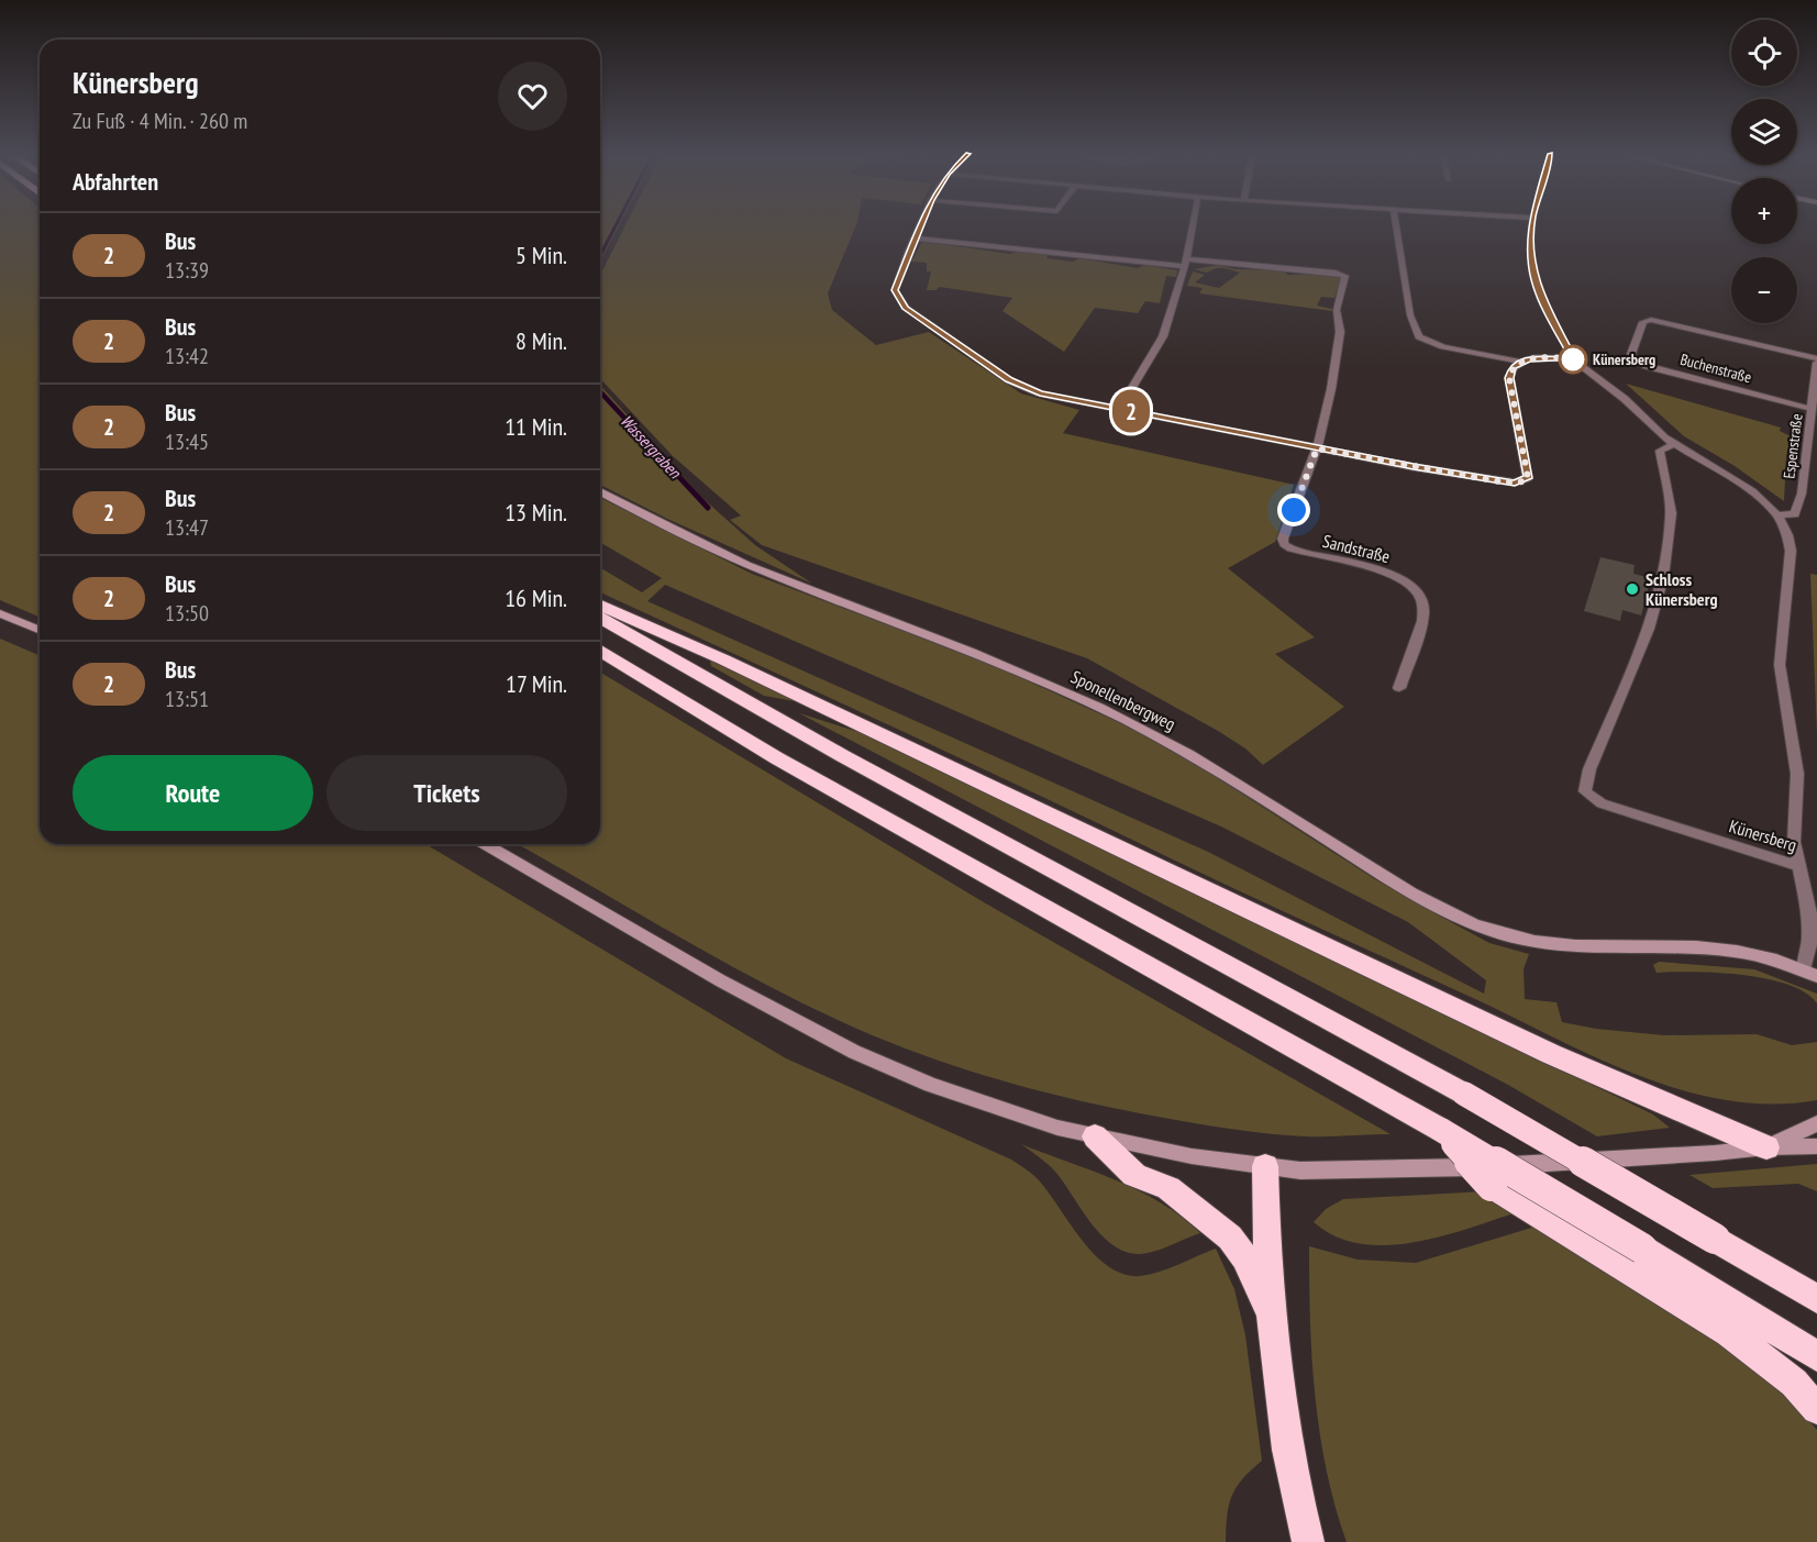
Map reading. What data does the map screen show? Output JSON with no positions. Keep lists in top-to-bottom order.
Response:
{
  "streets": {
    "street": [
      "Buchenstraße",
      "Espenstraße",
      "Sandstraße",
      "Sponellenbergweg",
      "Künersberg"
    ]
  },
  "crossings": [
    ["Buchenstraße", "Espenstraße"]
  ],
  "water": ["Wassergraben"],
  "places": ["Künersberg", "Schloss Künersberg"],
  "lines": ["bus line 2"],
  "page": {
    "on_map": "2",
    "map_buttons": ["+", "−"],
    "heading": [
      ["Künersberg", "Zu Fuß · 4 Min. · 260 m"],
      "Abfahrten"
    ],
    "list": [
      {
        "mark": "2",
        "name": "Bus",
        "note": "13:39",
        "value": "5 Min."
      },
      {
        "mark": "2",
        "name": "Bus",
        "note": "13:42",
        "value": "8 Min."
      },
      {
        "mark": "2",
        "name": "Bus",
        "note": "13:45",
        "value": "11 Min."
      },
      {
        "mark": "2",
        "name": "Bus",
        "note": "13:47",
        "value": "13 Min."
      },
      {
        "mark": "2",
        "name": "Bus",
        "note": "13:50",
        "value": "16 Min."
      },
      {
        "mark": "2",
        "name": "Bus",
        "note": "13:51",
        "value": "17 Min."
      }
    ],
    "buttons": ["Route", "Tickets"]
  }
}
